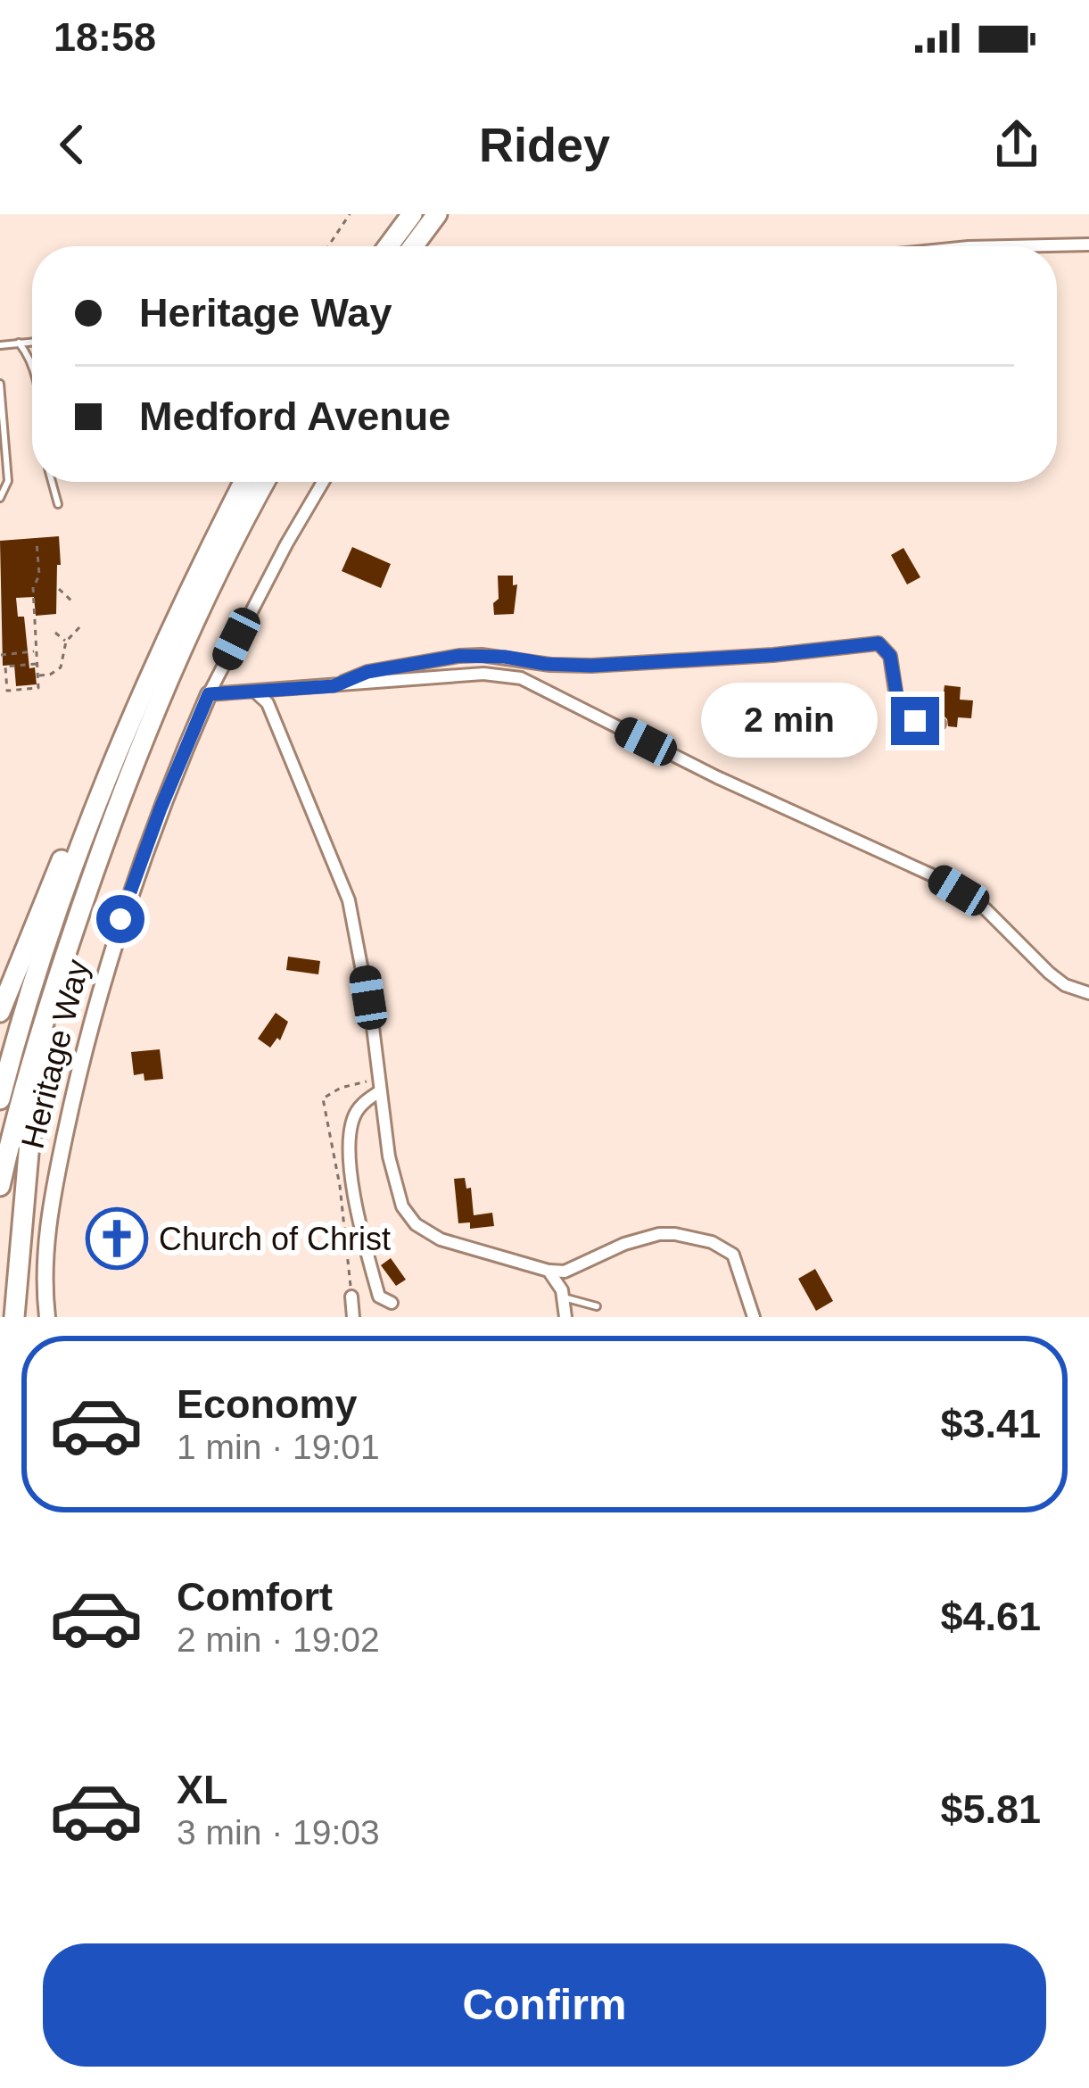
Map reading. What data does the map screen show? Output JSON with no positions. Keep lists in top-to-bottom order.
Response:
{
  "streets": {
    "street": ["Heritage Way"]
  },
  "places": {
    "church": ["Church of Christ"]
  },
  "page": {
    "status": "18:58",
    "header": "Ridey",
    "banner": ["Heritage Way", "Medford Avenue"],
    "bubble": "2 min",
    "list": [
      {
        "name": "Economy",
        "note": "1 min · 19:01",
        "value": "$3.41"
      },
      {
        "name": "Comfort",
        "note": "2 min · 19:02",
        "value": "$4.61"
      },
      {
        "name": "XL",
        "note": "3 min · 19:03",
        "value": "$5.81"
      }
    ],
    "buttons": "Confirm"
  }
}
